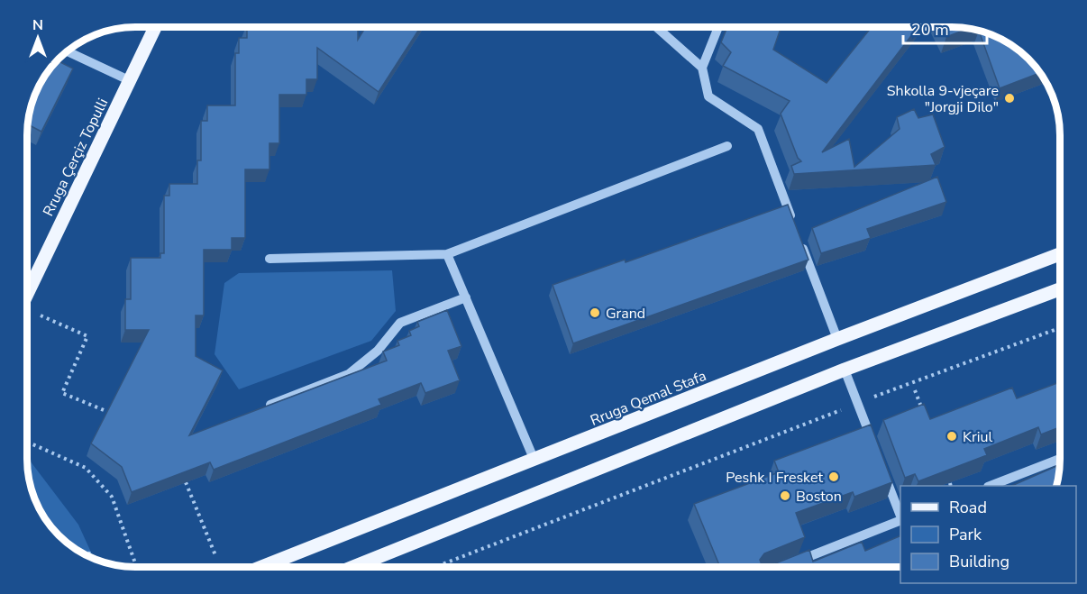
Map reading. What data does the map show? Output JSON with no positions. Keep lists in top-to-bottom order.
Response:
{
  "streets": {
    "main road": ["Rruga Çerçiz Topulli", "Rruga Qemal Stafa"]
  },
  "places": [
    "Shkolla 9-vjeçare \"Jorgji Dilo\"",
    "Grand",
    "Kriul",
    "Peshk I Fresket",
    "Boston"
  ],
  "legend": ["Road", "Park", "Building"],
  "scale_bar": "20 m",
  "north": "top"
}
